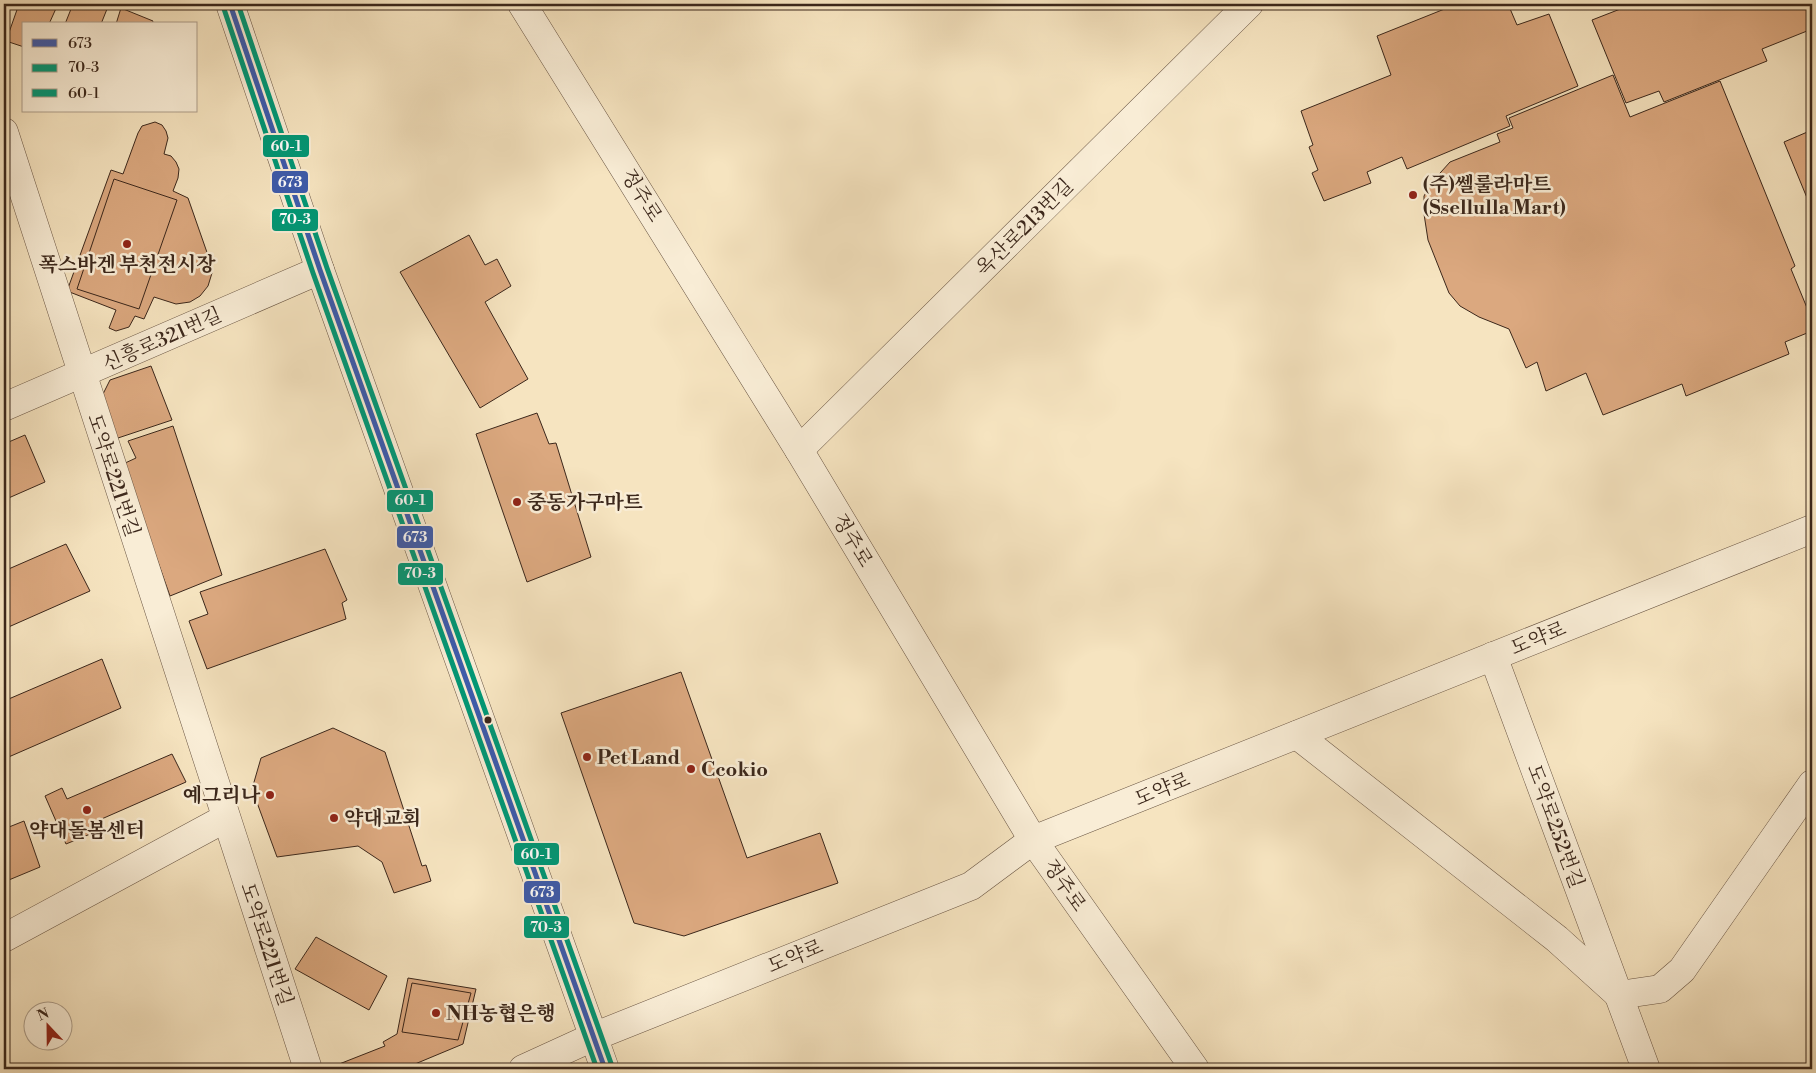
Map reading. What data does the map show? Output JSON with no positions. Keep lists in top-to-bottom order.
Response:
{
  "streets": {
    "street": [
      "정주로",
      "옥산로213번길",
      "신흥로321번길",
      "도약로221번길",
      "도약로",
      "도약로252번길"
    ]
  },
  "crossings": [
    ["정주로", "옥산로213번길"],
    ["정주로", "도약로"],
    ["신흥로321번길", "도약로221번길"],
    ["도약로", "도약로252번길"]
  ],
  "places": [
    "(주)쎌룰라마트 (Ssellulla Mart)",
    "폭스바겐 부천전시장",
    "중동가구마트",
    "Pet Land",
    "Ccokio",
    "예그리나",
    "약대돌봄센터",
    "약대교회",
    "NH농협은행"
  ],
  "lines": ["transit line 673", "transit line 60-1", "transit line 70-3"],
  "legend": ["673", "70-3", "60-1"],
  "north": "top"
}
